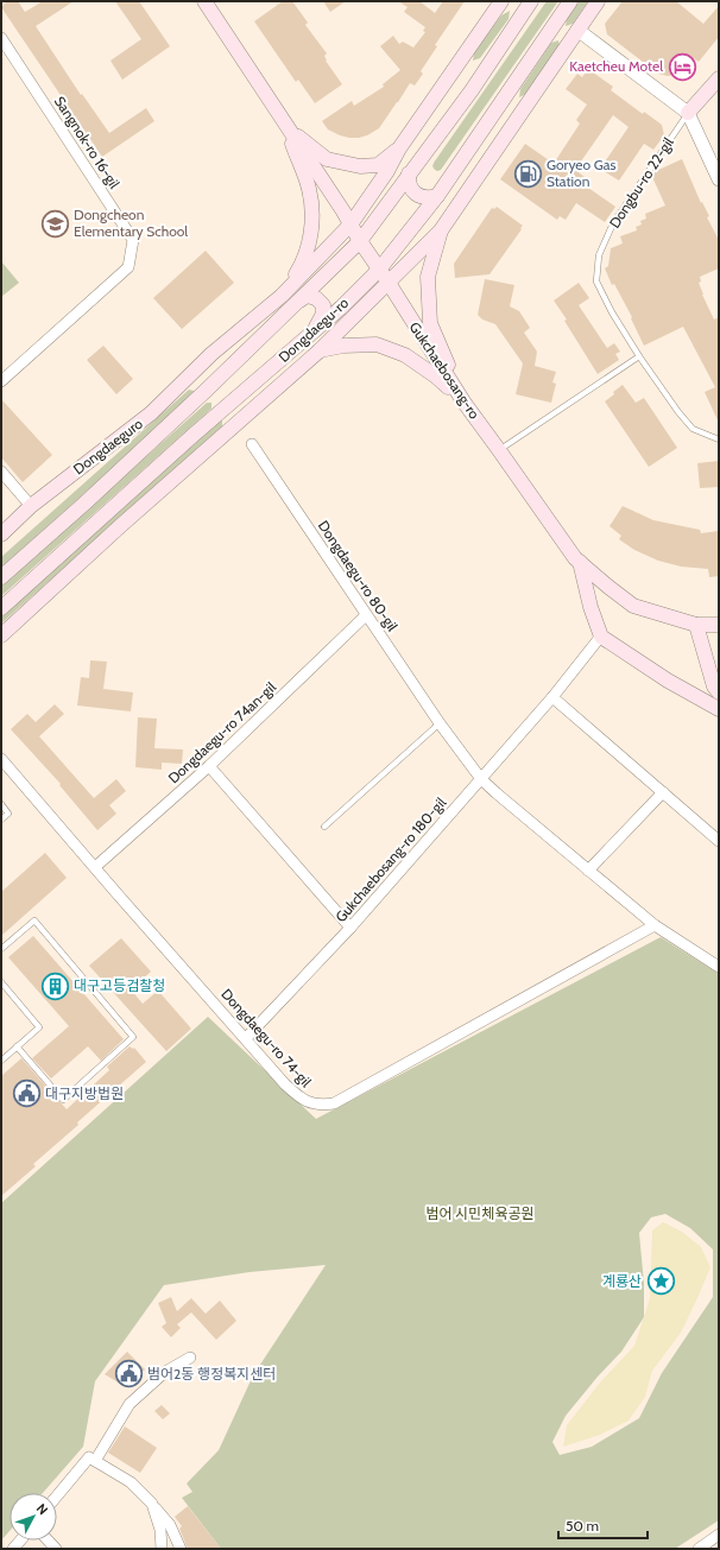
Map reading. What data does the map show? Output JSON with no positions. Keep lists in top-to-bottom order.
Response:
{
  "streets": {
    "main road": [
      "Dongbu-ro 22-gil",
      "Dongdaegu-ro",
      "Gukchaebosang-ro",
      "Dongdaeguro"
    ],
    "street": [
      "Sangnok-ro 16-gil",
      "Dongdaegu-ro 80-gil",
      "Dongdaegu-ro 74an-gil",
      "Gukchaebosang-ro 180-gil",
      "Dongdaegu-ro 74-gil"
    ]
  },
  "crossings": [
    ["Dongdaegu-ro", "Gukchaebosang-ro"],
    ["Dongdaegu-ro 80-gil", "Dongdaegu-ro 74an-gil"],
    ["Dongdaegu-ro 80-gil", "Gukchaebosang-ro 180-gil"],
    ["Dongdaegu-ro 80-gil", "Dongdaegu-ro 74-gil"],
    ["Dongdaegu-ro 74an-gil", "Dongdaegu-ro 74-gil"],
    ["Gukchaebosang-ro 180-gil", "Dongdaegu-ro 74-gil"]
  ],
  "parks": ["범어 시민체육공원"],
  "places": {
    "hotel": ["Kaetcheu Motel"],
    "fuel station": ["Goryeo Gas Station"],
    "school or university": ["Dongcheon Elementary School"],
    "building": ["대구고등검찰청"],
    "public building": ["대구지방법원", "범어2동 행정복지센터"],
    "place": ["계룡산"]
  },
  "scale_bar": "50 m",
  "north": "top right"
}
